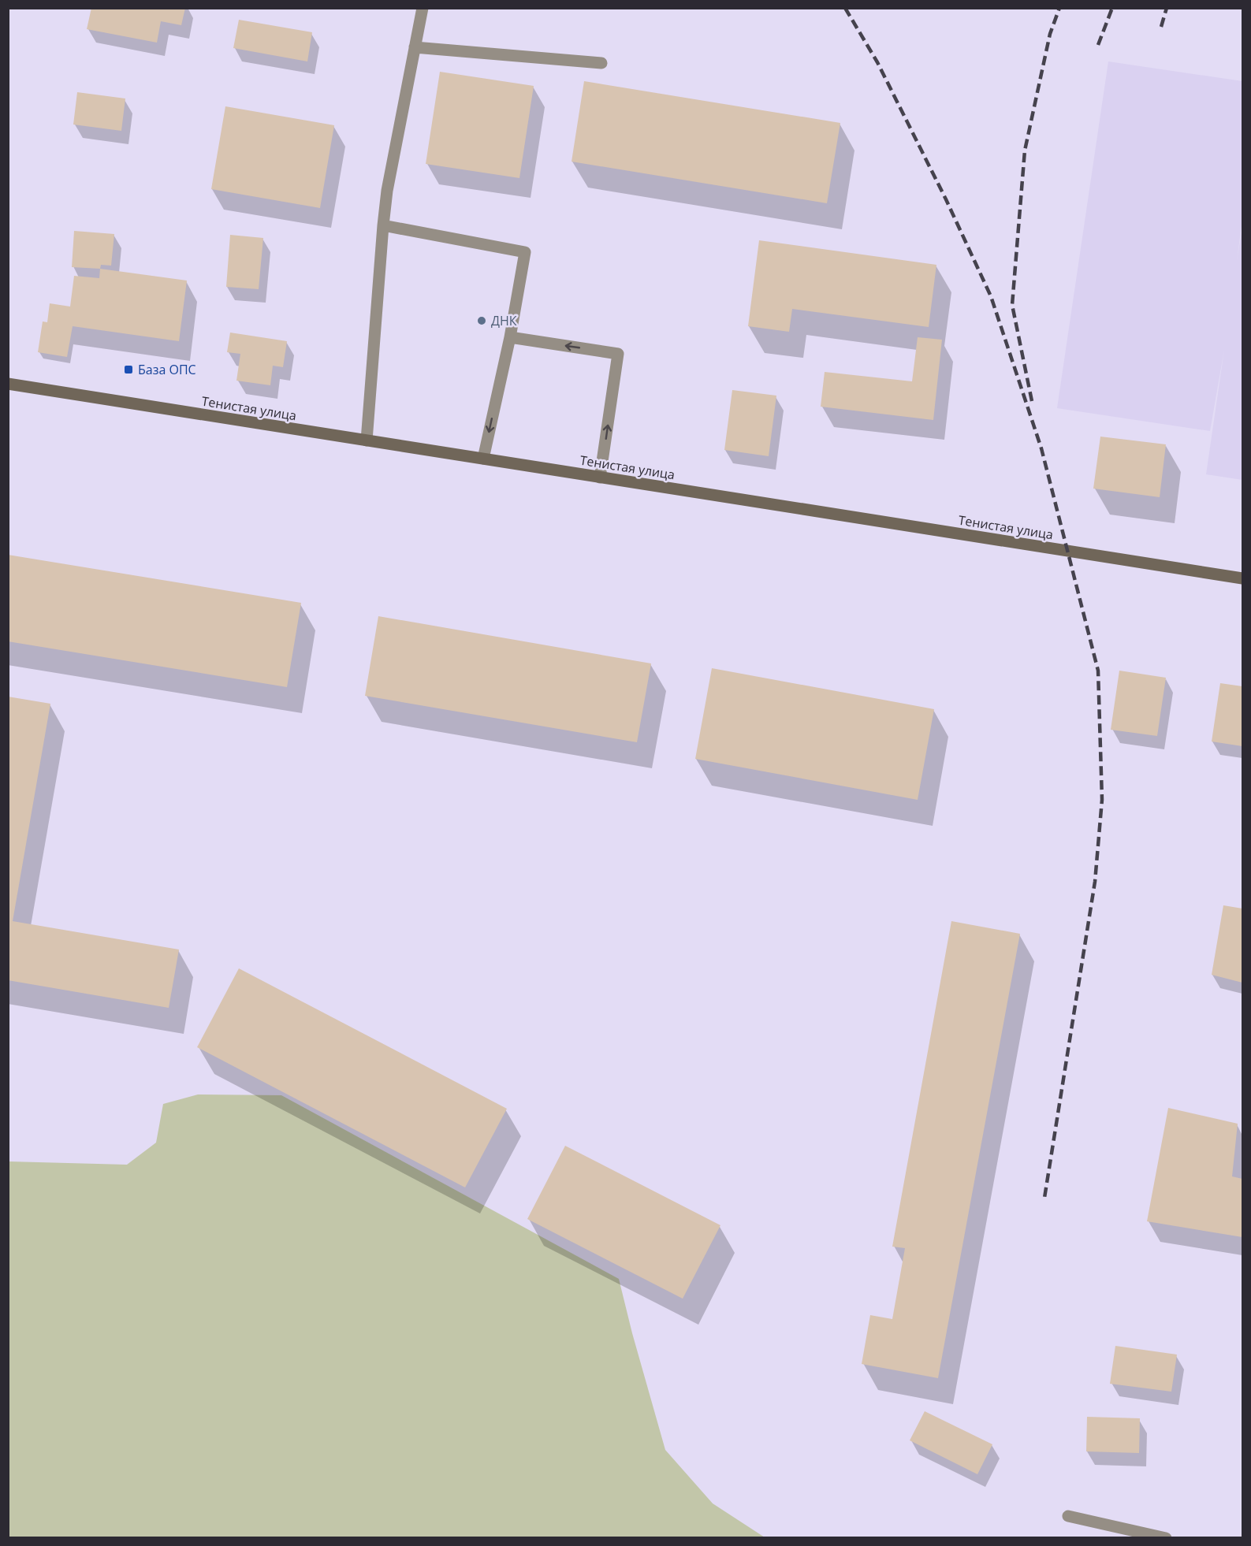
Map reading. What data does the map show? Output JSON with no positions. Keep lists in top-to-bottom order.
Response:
{
  "streets": {
    "main road": ["Тенистая улица"]
  },
  "places": {
    "other": ["ДНК"],
    "transit": ["База ОПС"]
  }
}
